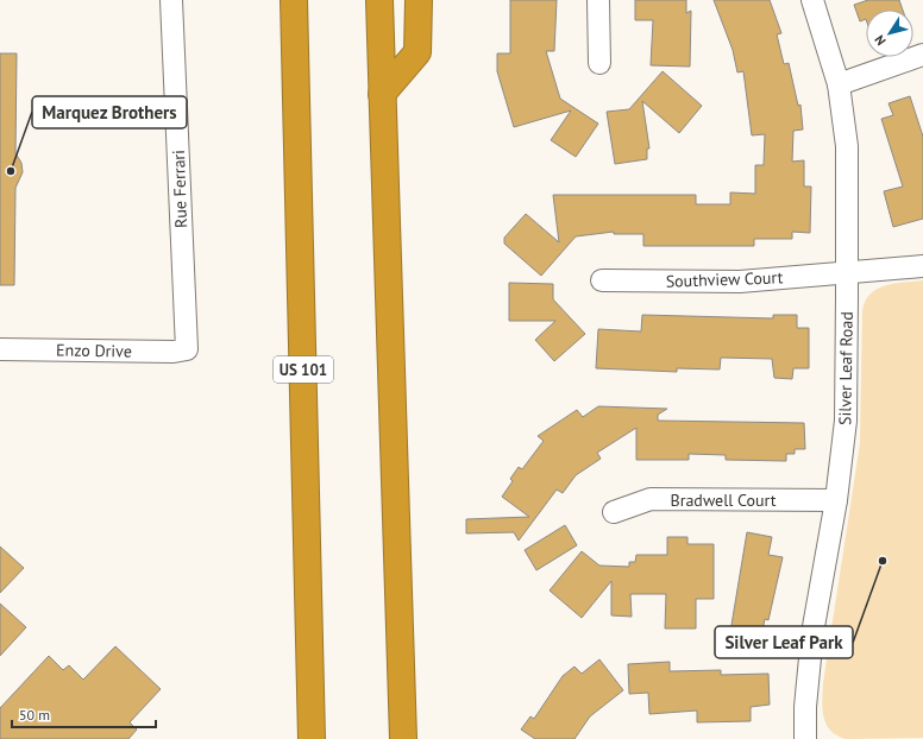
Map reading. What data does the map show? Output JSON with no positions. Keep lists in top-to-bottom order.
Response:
{
  "streets": {
    "highway": ["US 101"],
    "street": [
      "Rue Ferrari",
      "Southview Court",
      "Enzo Drive",
      "Silver Leaf Road",
      "Bradwell Court"
    ]
  },
  "crossings": [
    ["Rue Ferrari", "Enzo Drive"],
    ["Southview Court", "Silver Leaf Road"],
    ["Silver Leaf Road", "Bradwell Court"]
  ],
  "places": ["Marquez Brothers", "Silver Leaf Park"],
  "scale_bar": "50 m",
  "north": "bottom left"
}
